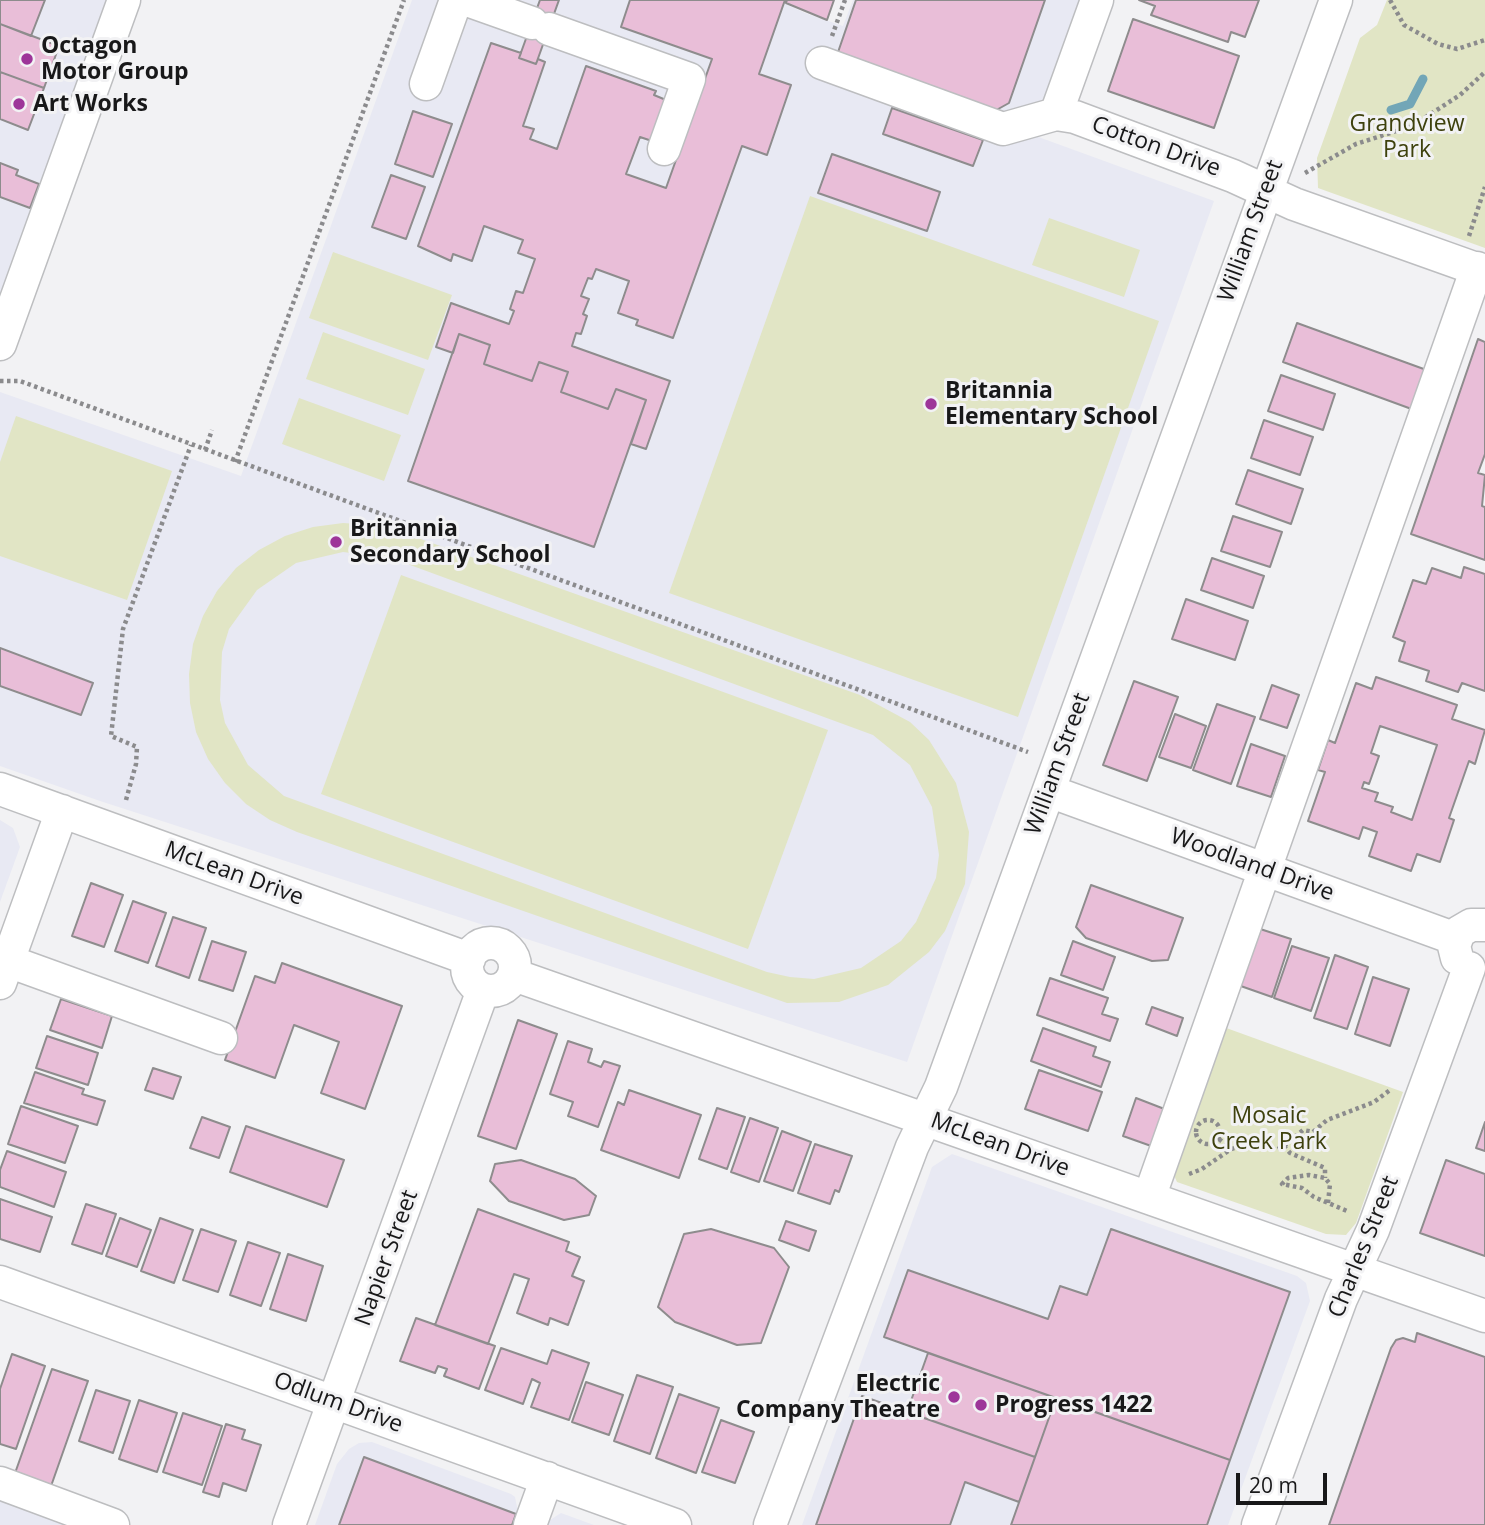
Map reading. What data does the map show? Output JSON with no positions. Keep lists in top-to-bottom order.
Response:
{
  "streets": {
    "street": [
      "Cotton Drive",
      "William Street",
      "Woodland Drive",
      "McLean Drive",
      "Charles Street",
      "Napier Street",
      "Odlum Drive"
    ]
  },
  "crossings": [
    ["Cotton Drive", "William Street"],
    ["William Street", "Woodland Drive"],
    ["William Street", "McLean Drive"],
    ["McLean Drive", "Charles Street"],
    ["McLean Drive", "Napier Street"],
    ["Napier Street", "Odlum Drive"]
  ],
  "parks": ["Grandview Park", "Mosaic Creek Park"],
  "places": [
    "Octagon Motor Group",
    "Art Works",
    "Britannia Elementary School",
    "Britannia Secondary School",
    "Electric Company Theatre",
    "Progress 1422"
  ],
  "scale_bar": "20 m"
}
